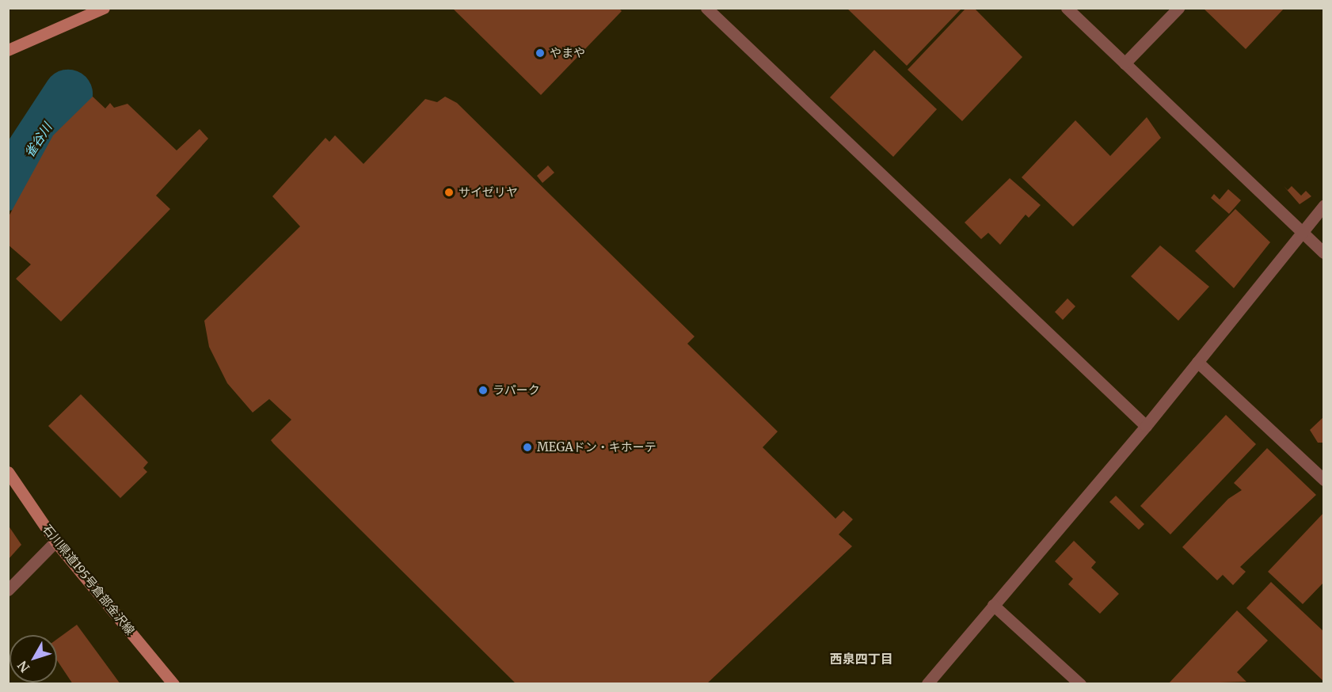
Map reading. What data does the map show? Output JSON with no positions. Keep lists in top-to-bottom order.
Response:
{
  "streets": {
    "main road": ["石川県道195号倉部金沢線"]
  },
  "districts": ["西泉四丁目"],
  "water": ["雀谷川"],
  "places": [
    "やまや",
    "サイゼリヤ",
    "ラパーク",
    "MEGAドン・キホーテ"
  ],
  "north": "bottom left"
}
